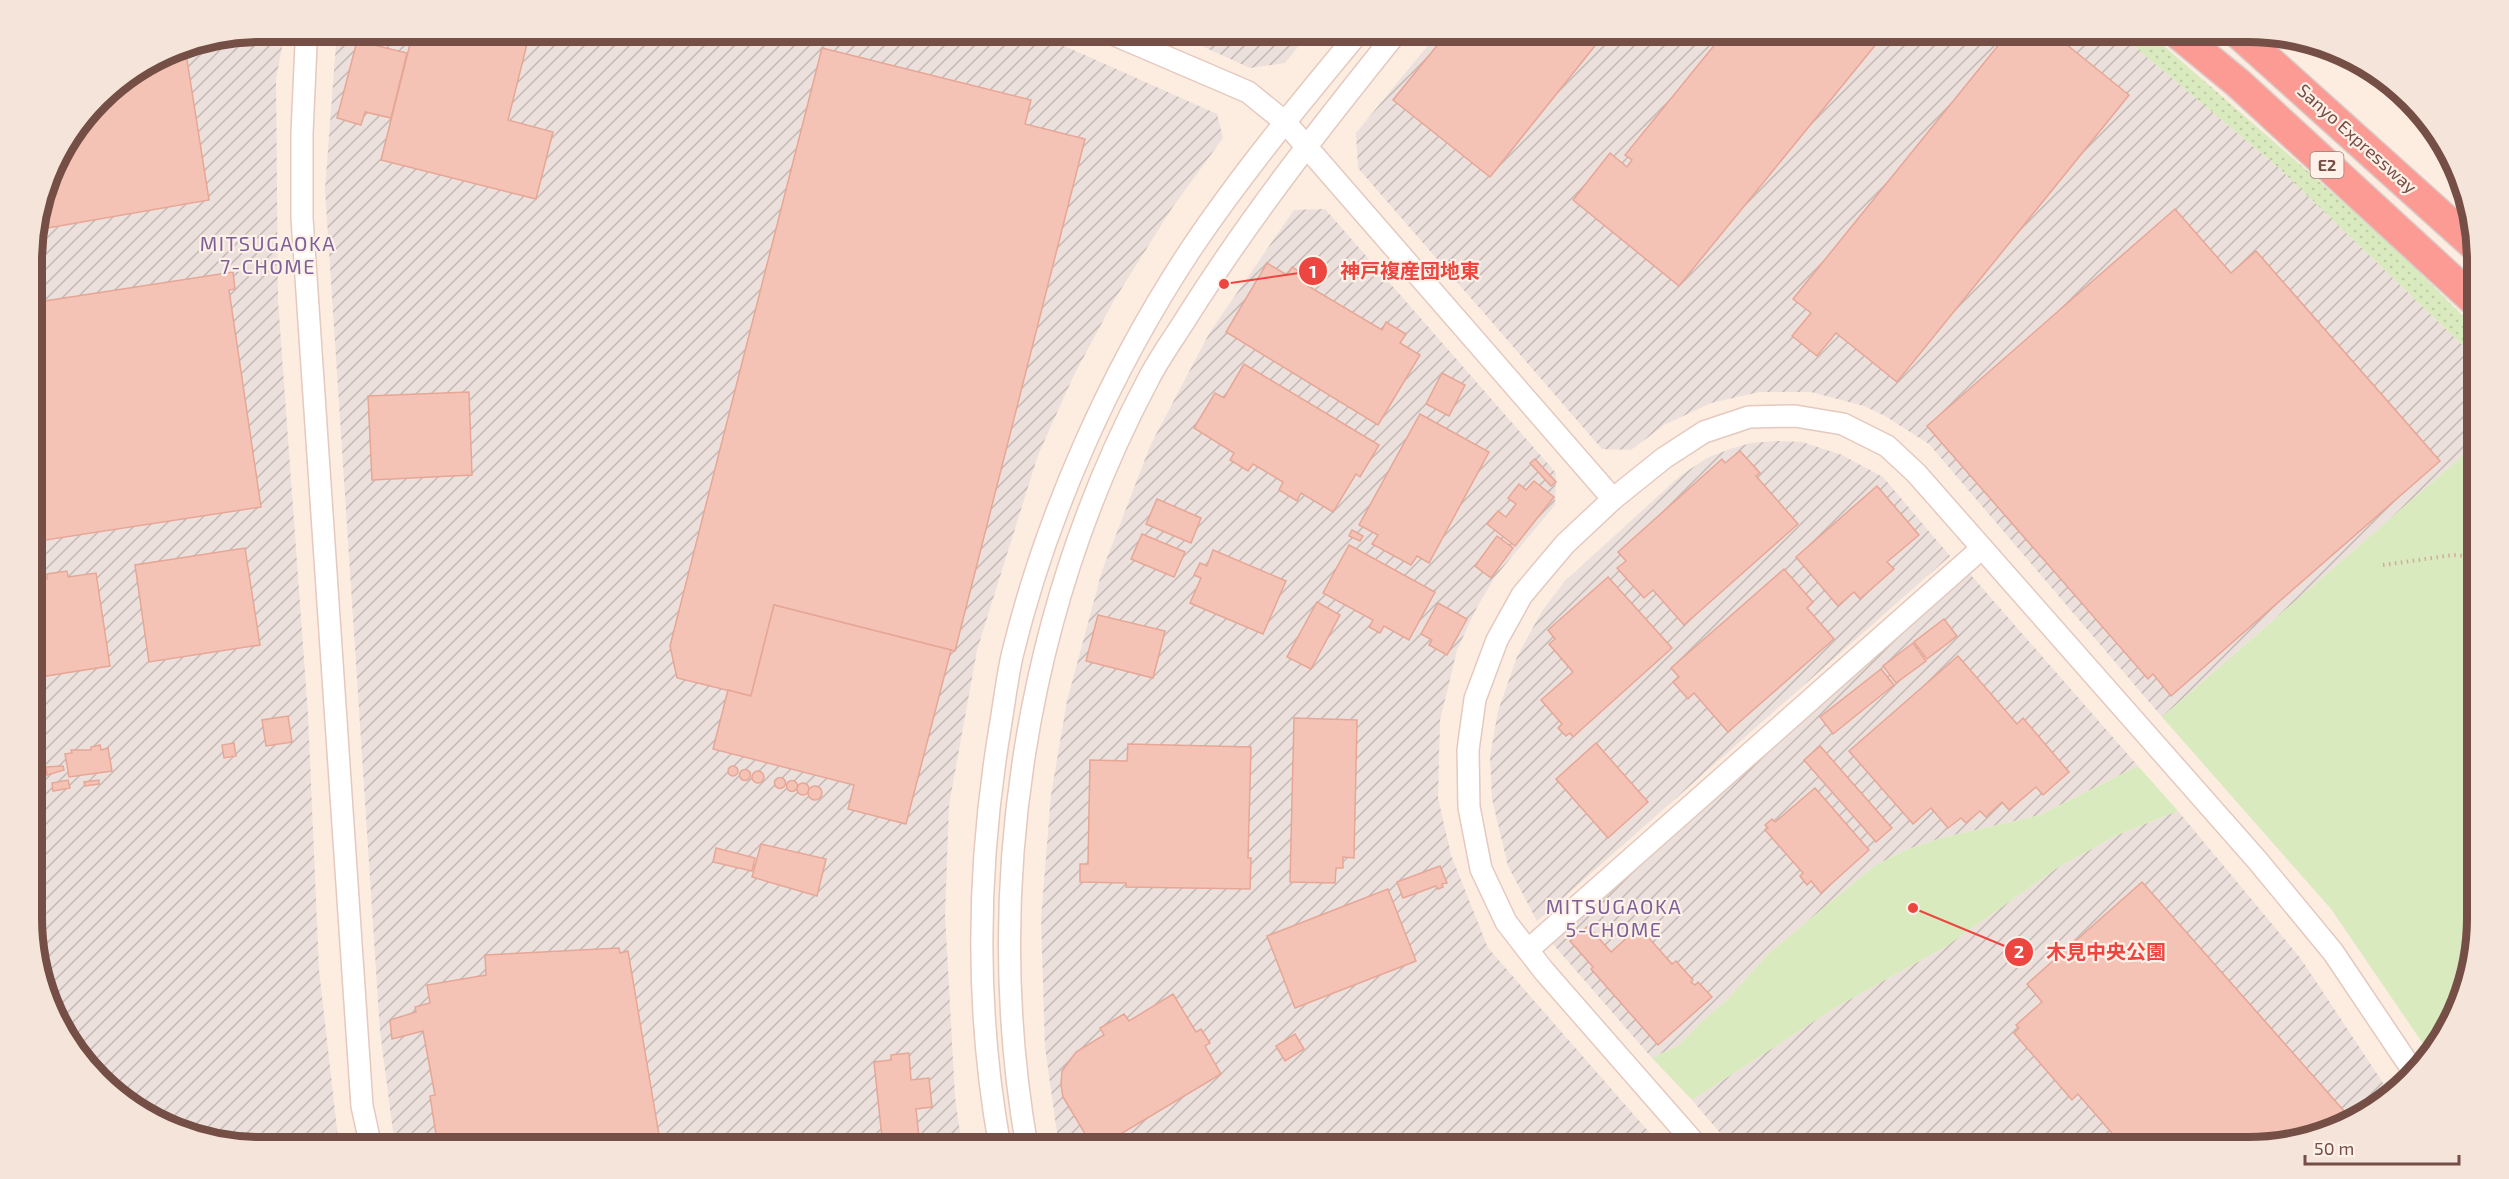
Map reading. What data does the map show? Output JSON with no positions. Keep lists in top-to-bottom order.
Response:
{
  "streets": {
    "highway": ["Sanyo Expressway", "E2"]
  },
  "districts": ["MITSUGAOKA 7-CHOME", "MITSUGAOKA 5-CHOME"],
  "places": ["神戸複産団地東", "木見中央公園"],
  "scale_bar": "50 m"
}
